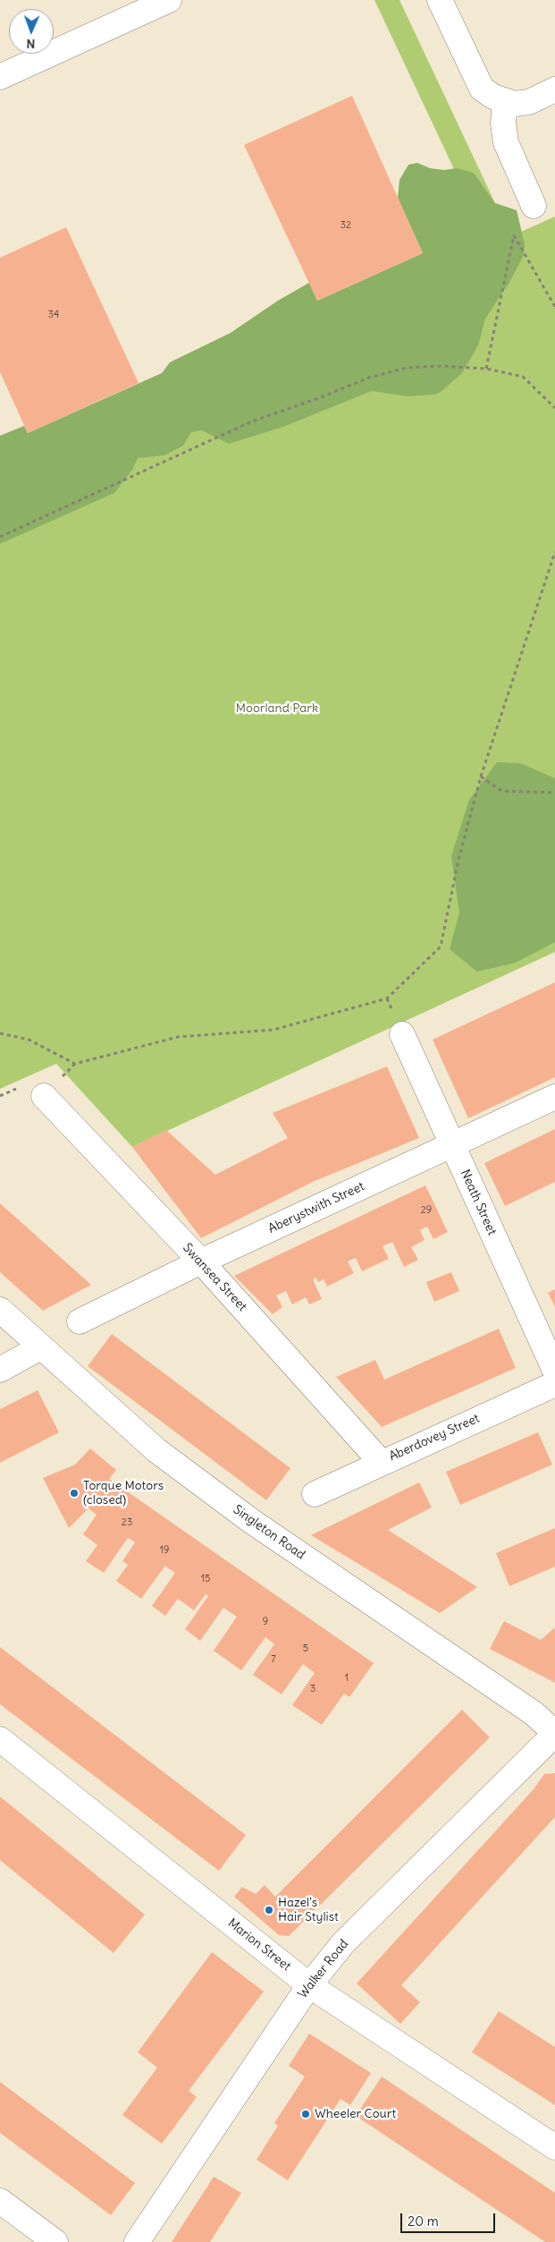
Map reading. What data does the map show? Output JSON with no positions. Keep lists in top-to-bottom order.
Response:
{
  "streets": {
    "street": [
      "Neath Street",
      "Aberystwith Street",
      "Swansea Street",
      "Aberdovey Street",
      "Singleton Road",
      "Marion Street",
      "Walker Road"
    ]
  },
  "crossings": [
    ["Neath Street", "Aberystwith Street"],
    ["Aberystwith Street", "Swansea Street"],
    ["Swansea Street", "Aberdovey Street"],
    ["Singleton Road", "Walker Road"],
    ["Marion Street", "Walker Road"]
  ],
  "parks": ["Moorland Park"],
  "places": ["Torque Motors (closed)", "Hazel's Hair Stylist", "Wheeler Court"],
  "house_numbers": [
    "32",
    "34",
    "29",
    "23",
    "19",
    "15",
    "9",
    "5",
    "7",
    "1",
    "3"
  ],
  "scale_bar": "20 m",
  "north": "bottom"
}
